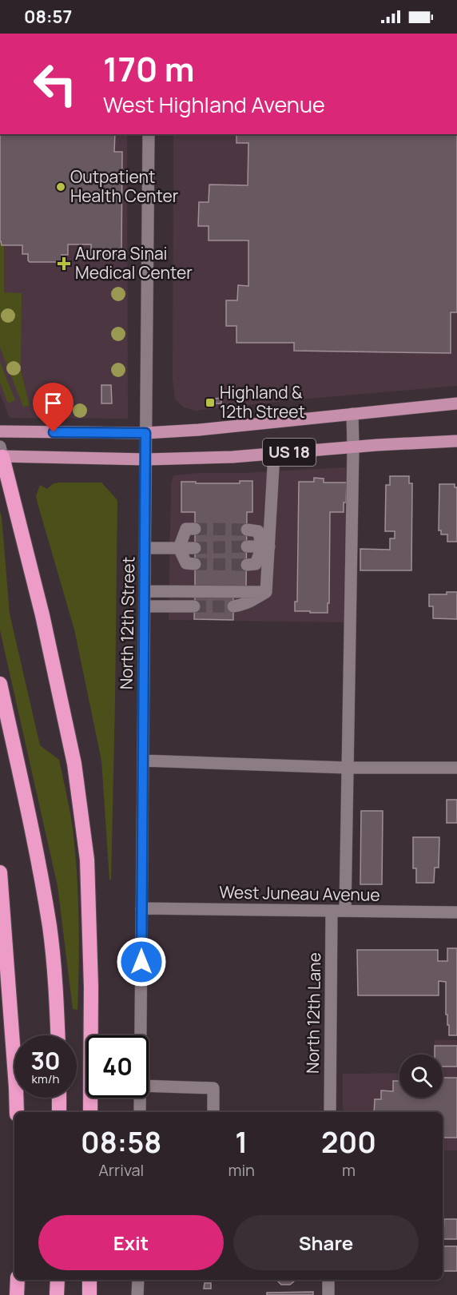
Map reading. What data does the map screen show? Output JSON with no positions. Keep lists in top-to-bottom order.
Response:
{
  "streets": {
    "main road": ["US 18"],
    "street": ["North 12th Street", "West Juneau Avenue", "North 12th Lane"]
  },
  "crossings": [
    ["US 18", "North 12th Street"],
    ["North 12th Street", "West Juneau Avenue"],
    ["West Juneau Avenue", "North 12th Lane"]
  ],
  "places": {
    "other": ["Outpatient Health Center"],
    "health": ["Aurora Sinai Medical Center"],
    "transit": ["Highland & 12th Street"]
  },
  "page": {
    "status": "08:57",
    "turn": ["170 m", "West Highland Avenue"],
    "speed": "30 km/h",
    "limit": "40",
    "eta": [
      "08:58",
      "Arrival",
      "1",
      "min",
      "200",
      "m"
    ],
    "buttons": ["Exit", "Share"]
  }
}
